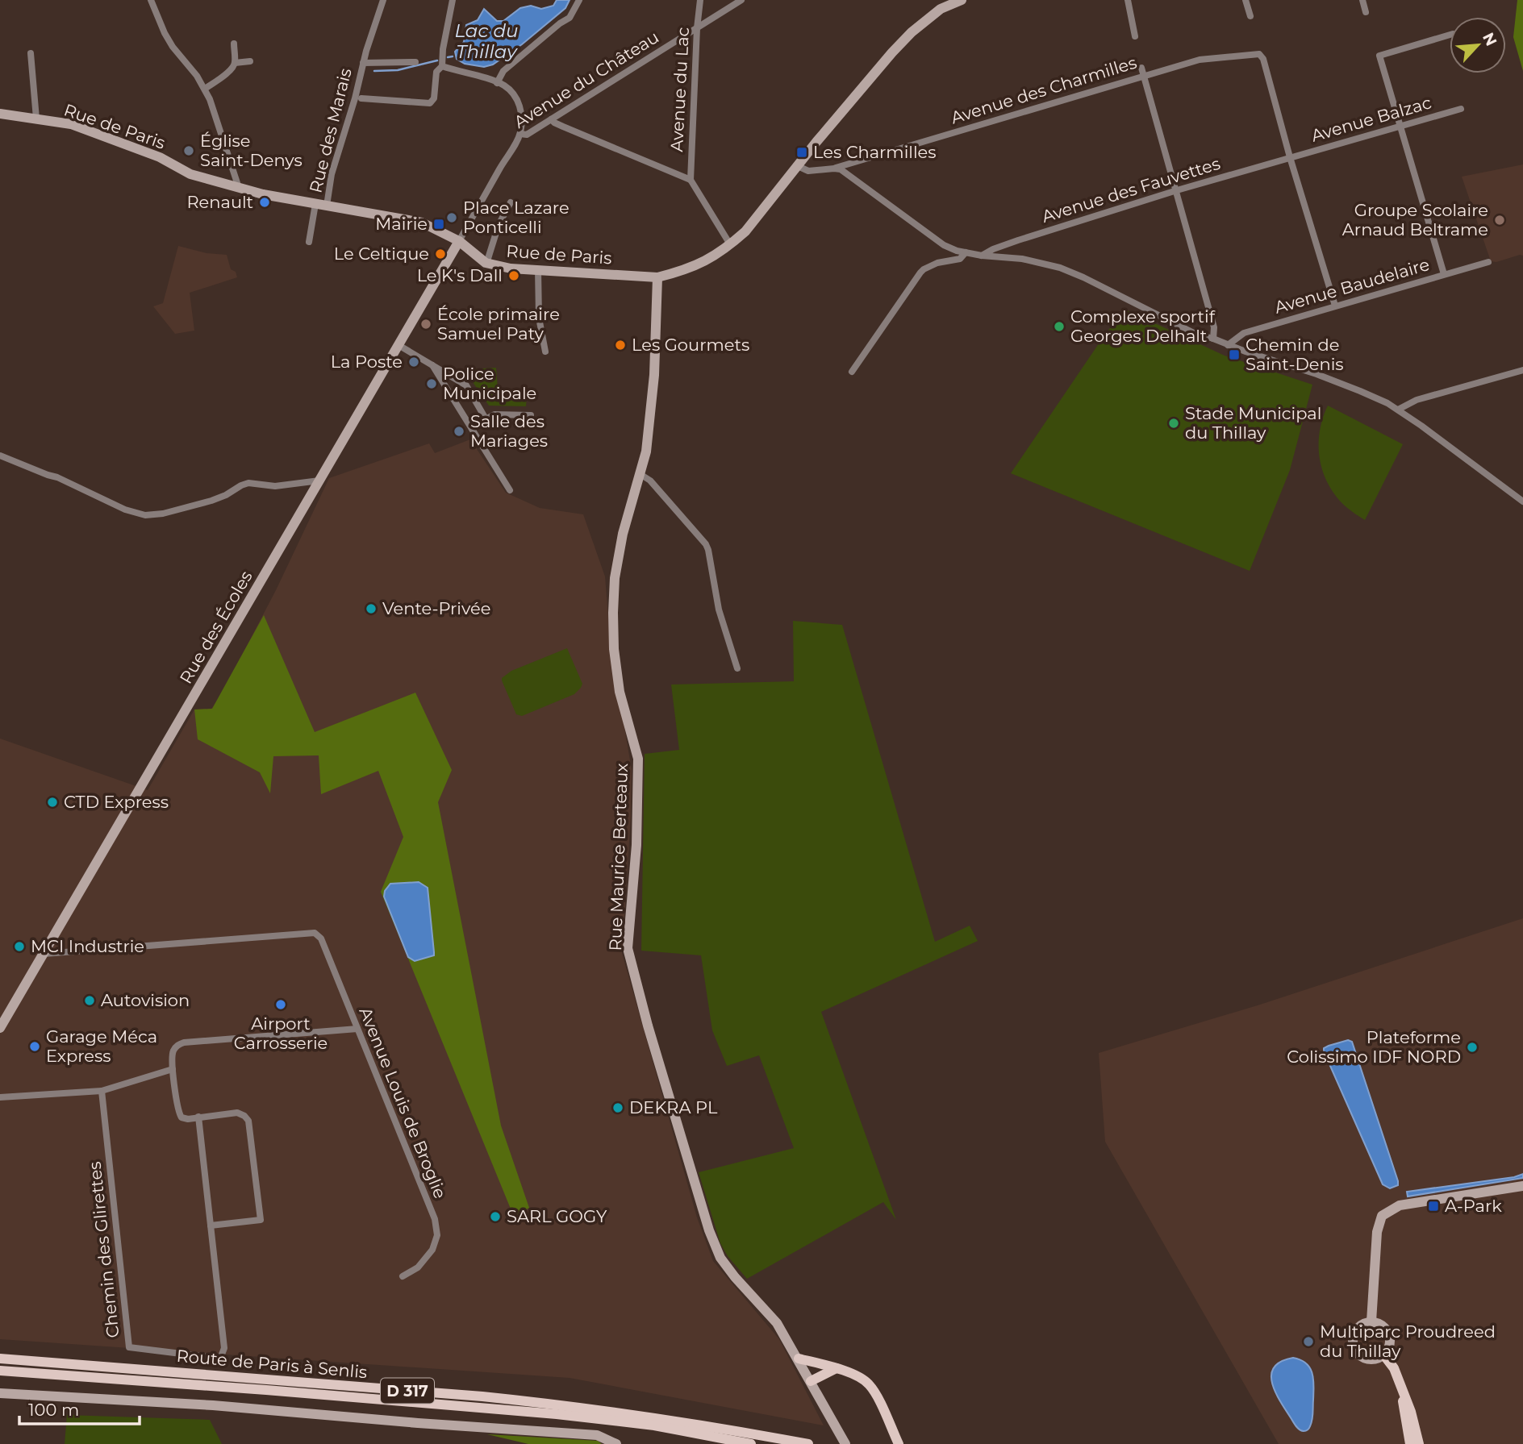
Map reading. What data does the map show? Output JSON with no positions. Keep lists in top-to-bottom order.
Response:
{
  "streets": {
    "main road": ["Route de Paris à Senlis", "D 317"],
    "street": [
      "Avenue du Château",
      "Avenue du Lac",
      "Avenue des Charmilles",
      "Avenue Balzac",
      "Rue de Paris",
      "Rue des Marais",
      "Avenue des Fauvettes",
      "Avenue Baudelaire",
      "Rue des Écoles",
      "Rue Maurice Berteaux",
      "Avenue Louis de Broglie",
      "Chemin des Glirettes"
    ]
  },
  "crossings": [
    ["Avenue du Château", "Avenue du Lac"],
    ["Avenue du Château", "Rue de Paris"],
    ["Avenue du Château", "Rue des Écoles"],
    ["Avenue des Charmilles", "Avenue Balzac"],
    ["Avenue des Charmilles", "Avenue des Fauvettes"],
    ["Avenue Balzac", "Avenue des Fauvettes"],
    ["Rue de Paris", "Rue des Marais"],
    ["Rue de Paris", "Rue des Écoles"],
    ["Rue de Paris", "Rue Maurice Berteaux"],
    ["Rue des Écoles", "Avenue Louis de Broglie"]
  ],
  "water": ["Lac du Thillay"],
  "places": {
    "other": [
      "Église Saint-Denys",
      "Renault",
      "Place Lazare Ponticelli",
      "Groupe Scolaire Arnaud Beltrame",
      "Le Celtique",
      "Le K's Dall",
      "École primaire Samuel Paty",
      "Complexe sportif Georges Delhalt",
      "Les Gourmets",
      "La Poste",
      "Police Municipale",
      "Stade Municipal du Thillay",
      "Salle des Mariages",
      "Vente-Privée",
      "CTD Express",
      "MCI Industrie",
      "Autovision",
      "Airport Carrosserie",
      "Garage Méca Express",
      "Plateforme Colissimo IDF NORD",
      "DEKRA PL",
      "SARL GOGY",
      "Multiparc Proudreed du Thillay"
    ],
    "transit": [
      "Les Charmilles",
      "Mairie",
      "Chemin de Saint-Denis",
      "A-Park"
    ]
  },
  "scale_bar": "100 m",
  "north": "top right"
}
